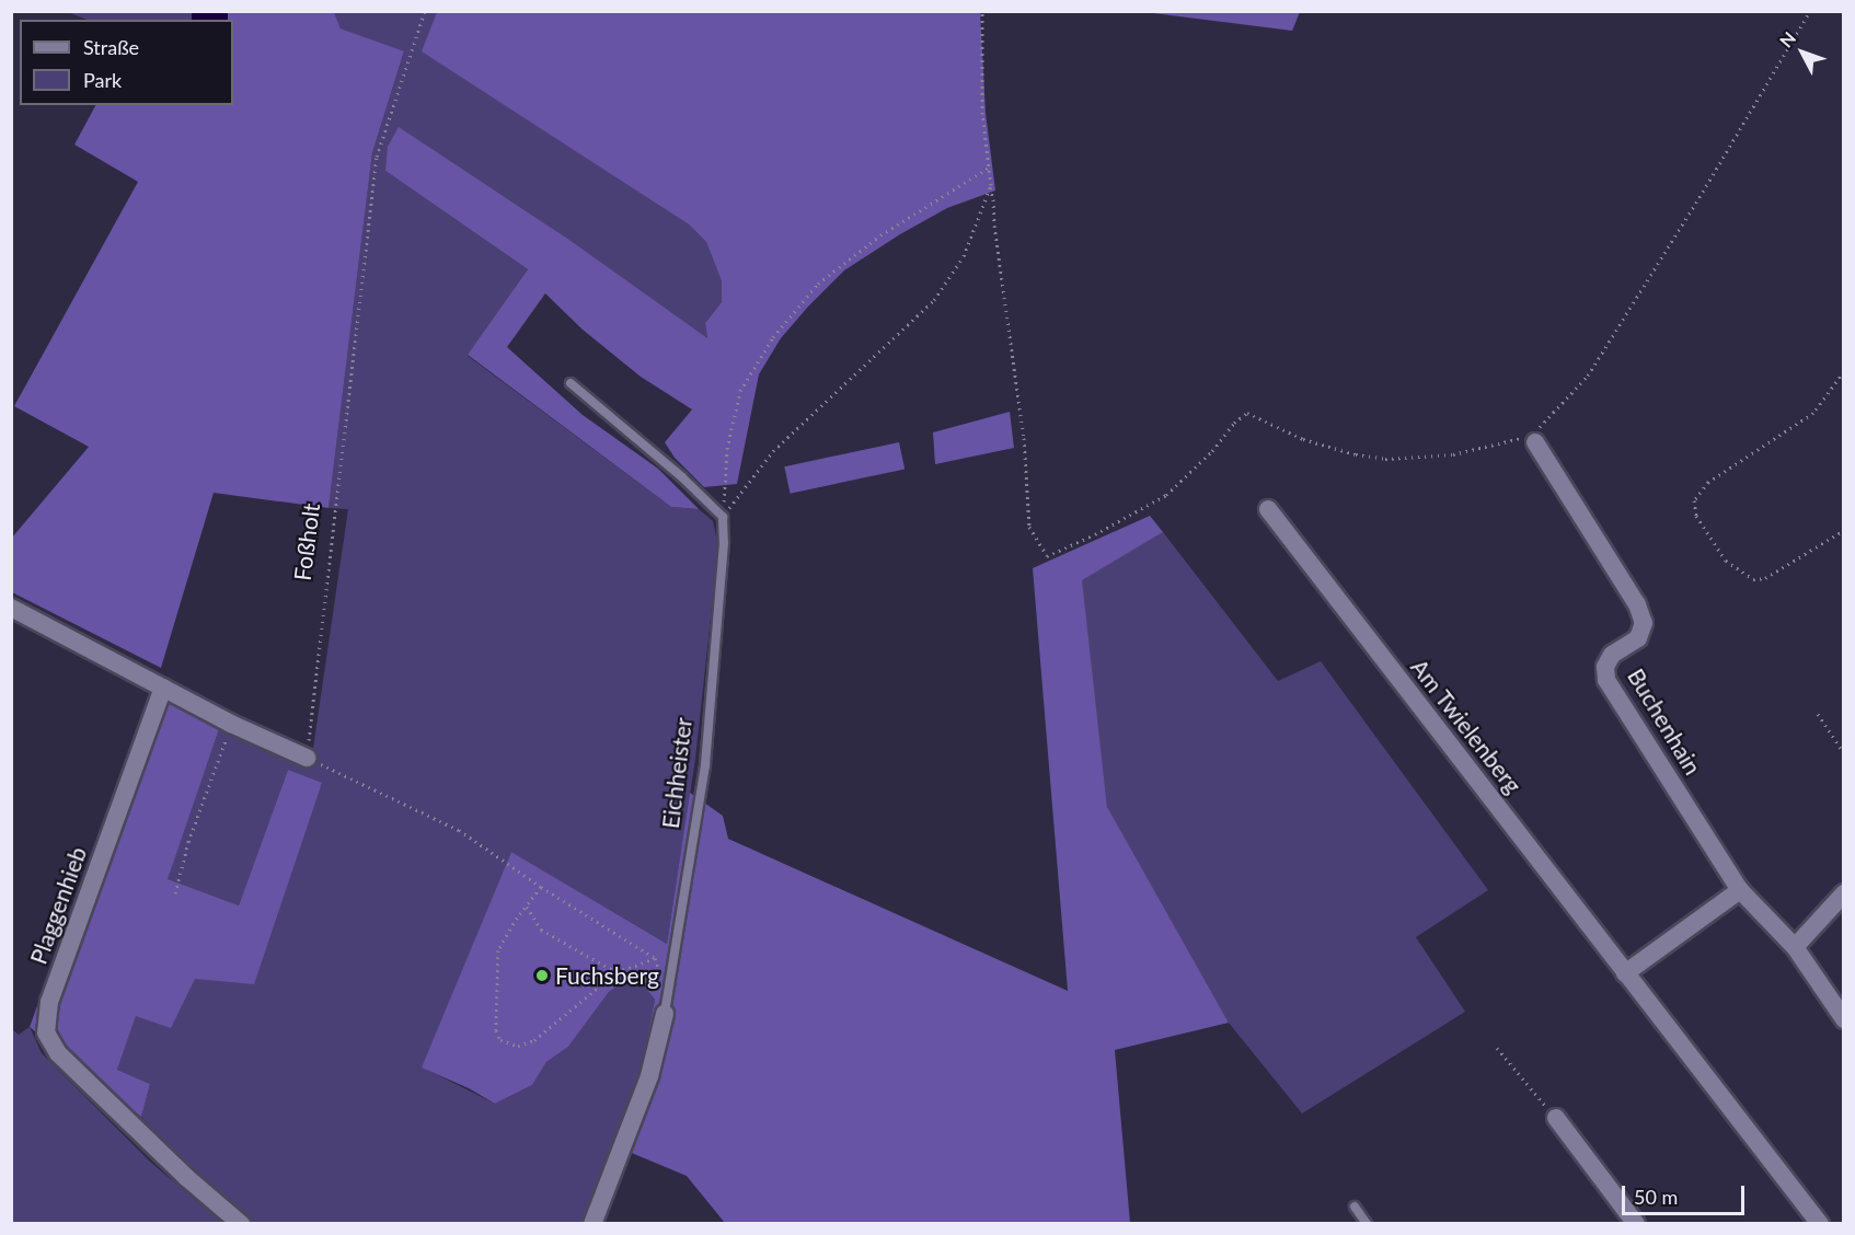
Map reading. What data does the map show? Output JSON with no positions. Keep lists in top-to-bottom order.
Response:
{
  "streets": {
    "street": [
      "Buchenhain",
      "Am Twielenberg",
      "Eichheister",
      "Plaggenhieb"
    ],
    "path": ["Foßholt"]
  },
  "places": ["Fuchsberg"],
  "legend": ["Straße", "Park"],
  "scale_bar": "50 m",
  "north": "top left"
}
